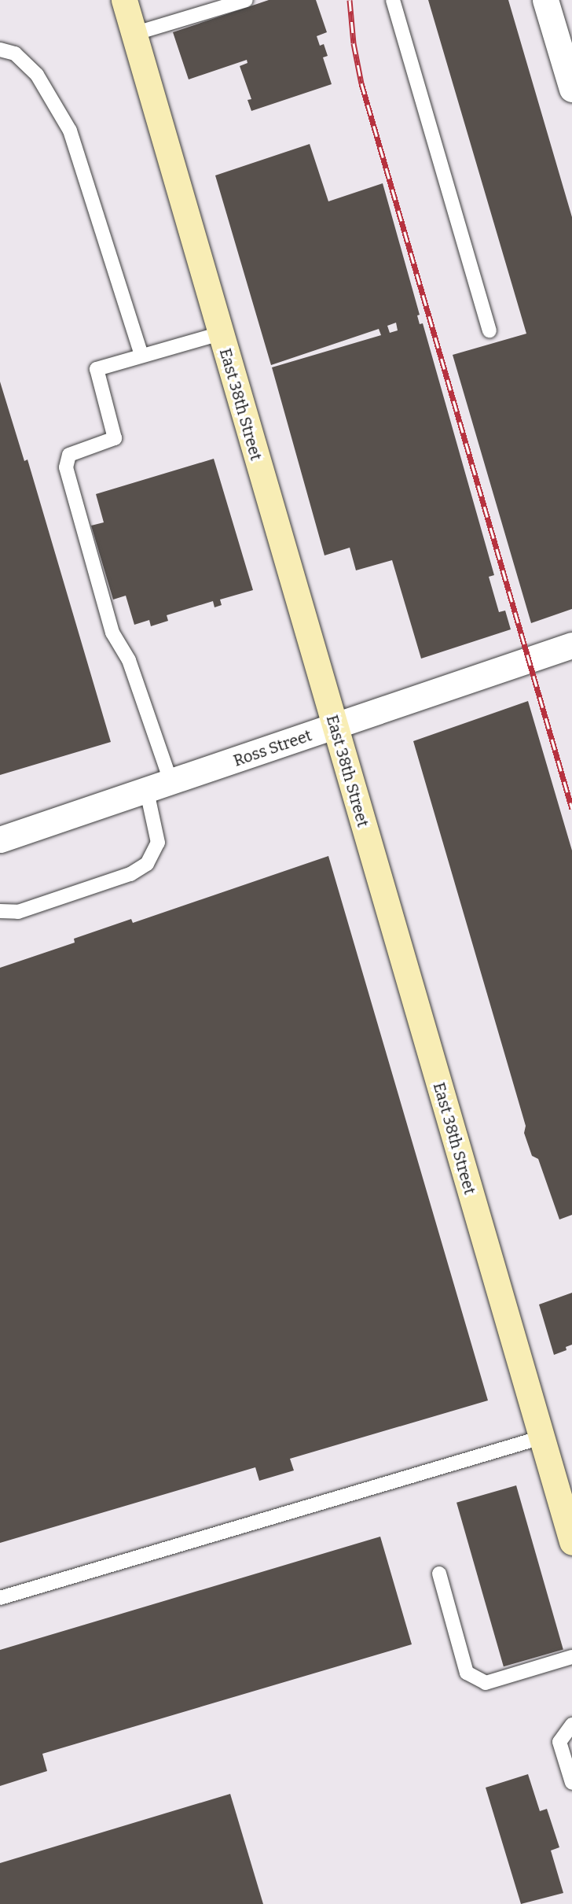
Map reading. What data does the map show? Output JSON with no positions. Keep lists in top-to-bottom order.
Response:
{
  "streets": {
    "street": ["East 38th Street", "Ross Street"]
  },
  "crossings": [
    ["East 38th Street", "Ross Street"]
  ]
}
